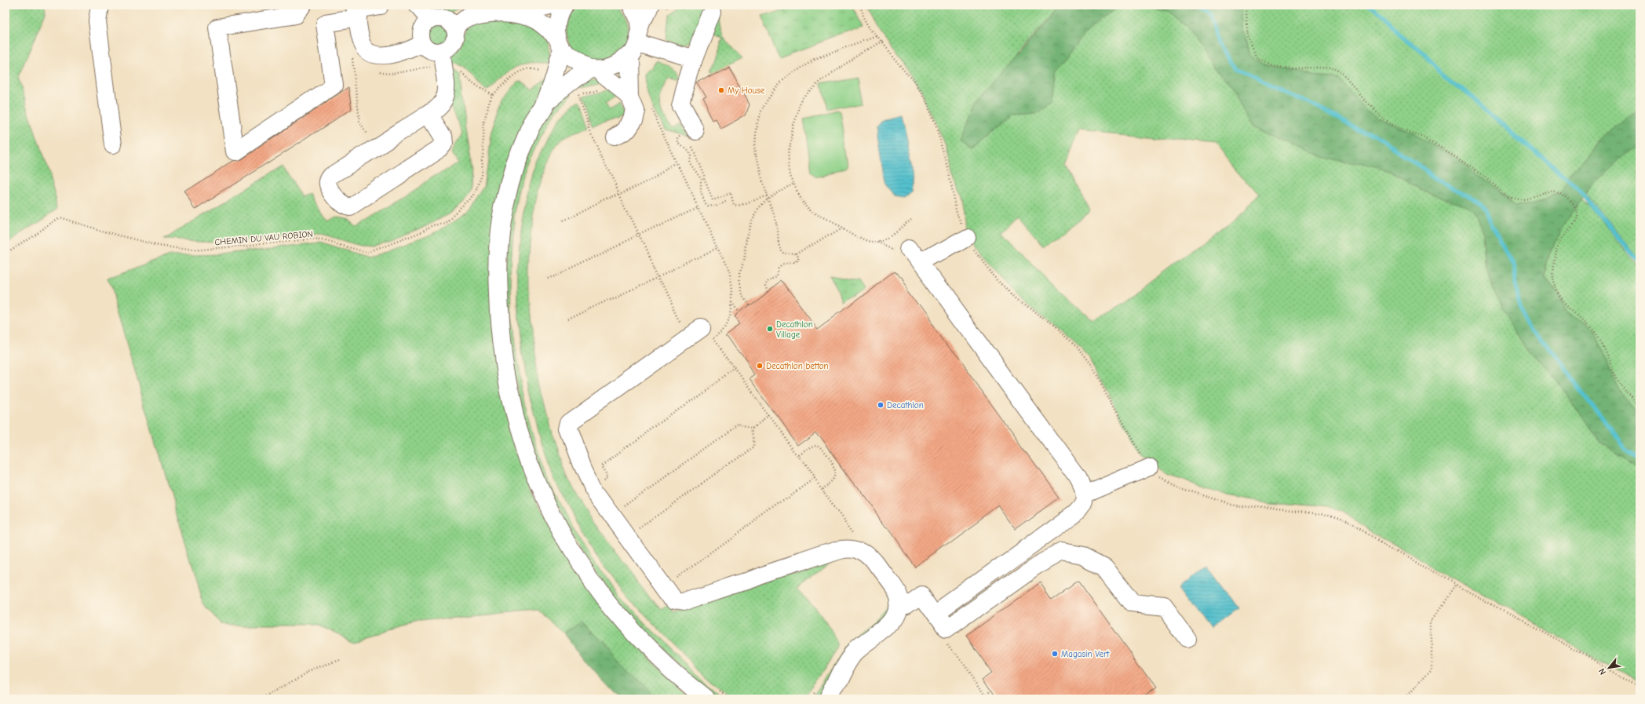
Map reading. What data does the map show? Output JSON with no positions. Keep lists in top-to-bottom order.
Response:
{
  "streets": {
    "path": ["CHEMIN DU VAU ROBION"]
  },
  "places": [
    "My House",
    "Decathlon Village",
    "Decathlon betton",
    "Decathlon",
    "Magasin Vert"
  ],
  "north": "bottom left"
}
